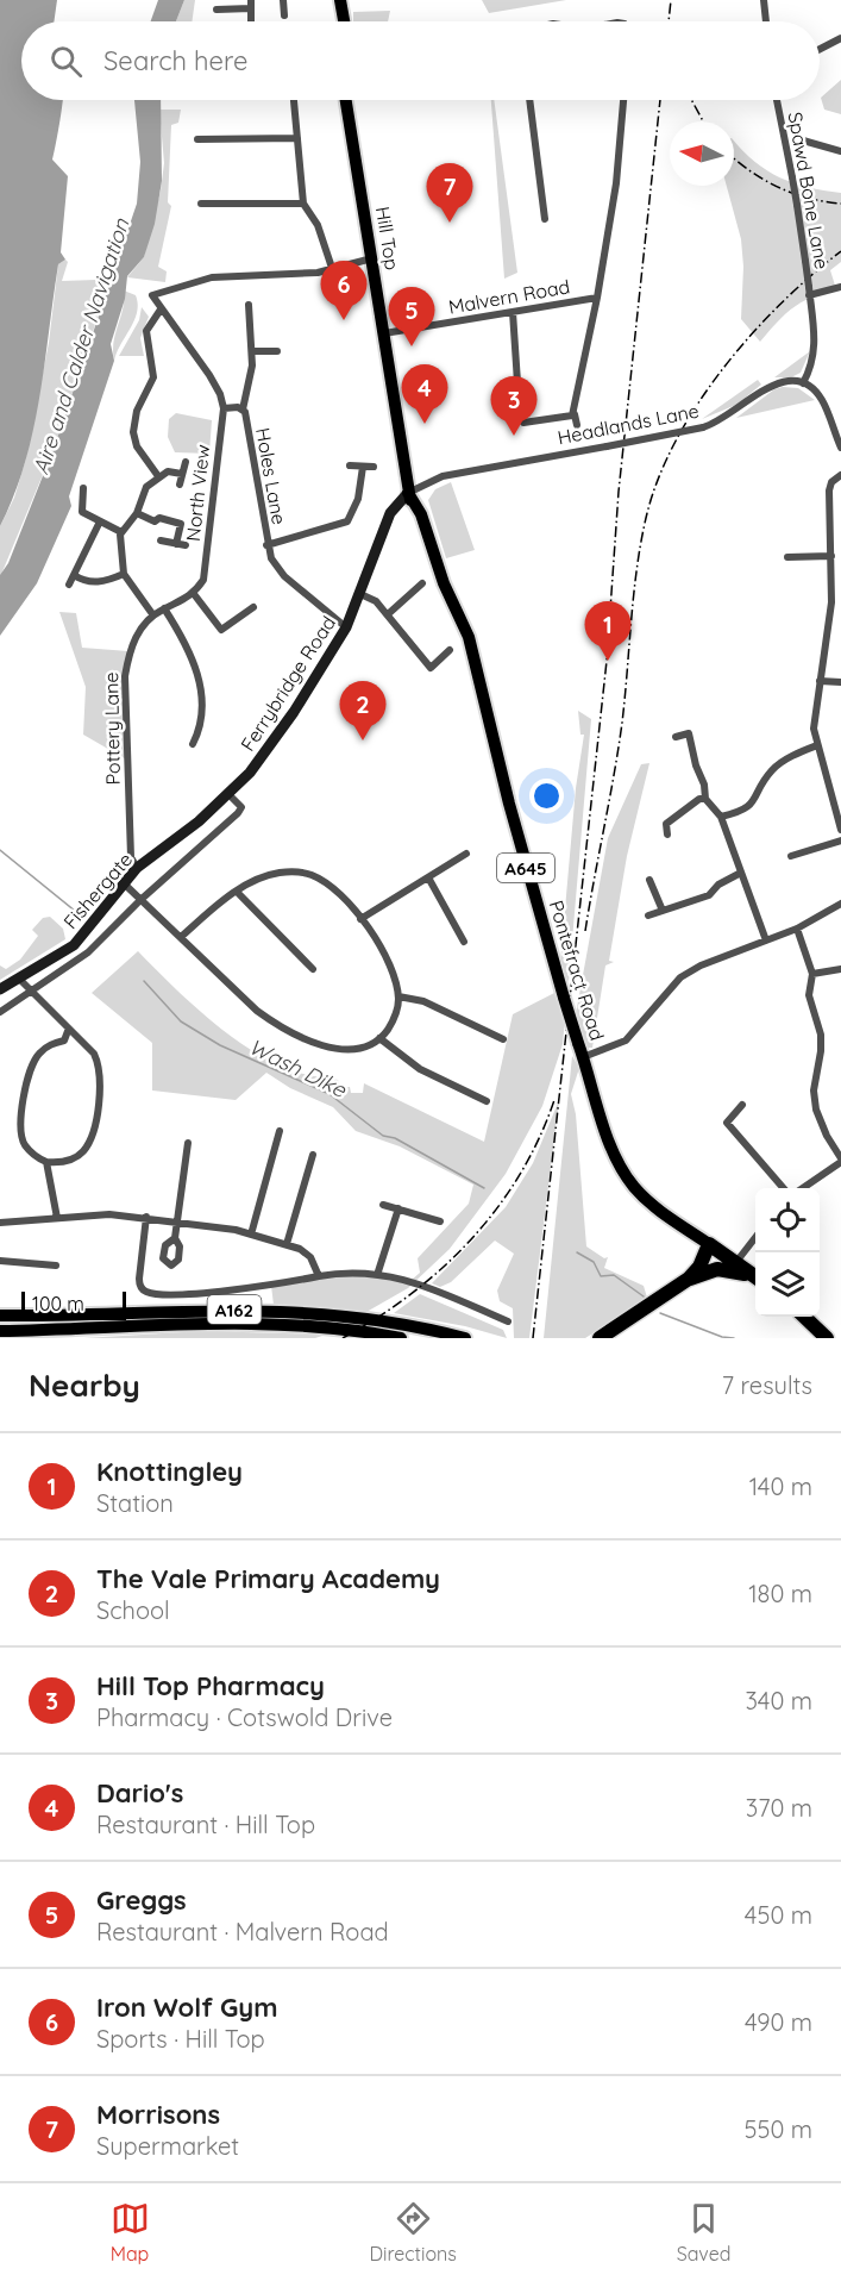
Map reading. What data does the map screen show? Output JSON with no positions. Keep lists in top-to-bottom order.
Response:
{
  "streets": {
    "highway": ["A645", "Pontefract Road"],
    "main road": [
      "Hill Top",
      "Ferrybridge Road",
      "Fishergate",
      "A162"
    ],
    "street": [
      "Spawd Bone Lane",
      "Malvern Road",
      "Headlands Lane",
      "Holes Lane",
      "North View",
      "Pottery Lane"
    ]
  },
  "crossings": [
    ["Spawd Bone Lane", "Headlands Lane"],
    ["Hill Top", "Malvern Road"],
    ["Hill Top", "Headlands Lane"],
    ["Hill Top", "Ferrybridge Road"],
    ["Hill Top", "Pontefract Road"],
    ["Headlands Lane", "Ferrybridge Road"],
    ["Headlands Lane", "Pontefract Road"],
    ["Holes Lane", "North View"],
    ["Holes Lane", "Ferrybridge Road"],
    ["North View", "Pottery Lane"],
    ["Ferrybridge Road", "Fishergate"],
    ["Ferrybridge Road", "Pontefract Road"],
    ["Pottery Lane", "Fishergate"],
    ["A645", "Pontefract Road"]
  ],
  "water": ["Aire and Calder Navigation", "Wash Dike"],
  "scale_bar": "100 m",
  "north": "left",
  "page": {
    "search": "Search here",
    "pins": [
      "7",
      "6",
      "5",
      "4",
      "3",
      "1",
      "2"
    ],
    "scale": "100 m",
    "heading": ["Nearby", "7 results"],
    "list": [
      {
        "mark": "1",
        "name": "Knottingley",
        "note": "Station",
        "value": "140 m"
      },
      {
        "mark": "2",
        "name": "The Vale Primary Academy",
        "note": "School",
        "value": "180 m"
      },
      {
        "mark": "3",
        "name": "Hill Top Pharmacy",
        "note": "Pharmacy · Cotswold Drive",
        "value": "340 m"
      },
      {
        "mark": "4",
        "name": "Dario's",
        "note": "Restaurant · Hill Top",
        "value": "370 m"
      },
      {
        "mark": "5",
        "name": "Greggs",
        "note": "Restaurant · Malvern Road",
        "value": "450 m"
      },
      {
        "mark": "6",
        "name": "Iron Wolf Gym",
        "note": "Sports · Hill Top",
        "value": "490 m"
      },
      {
        "mark": "7",
        "name": "Morrisons",
        "note": "Supermarket",
        "value": "550 m"
      }
    ],
    "nav": ["Map", "Directions", "Saved"]
  }
}
